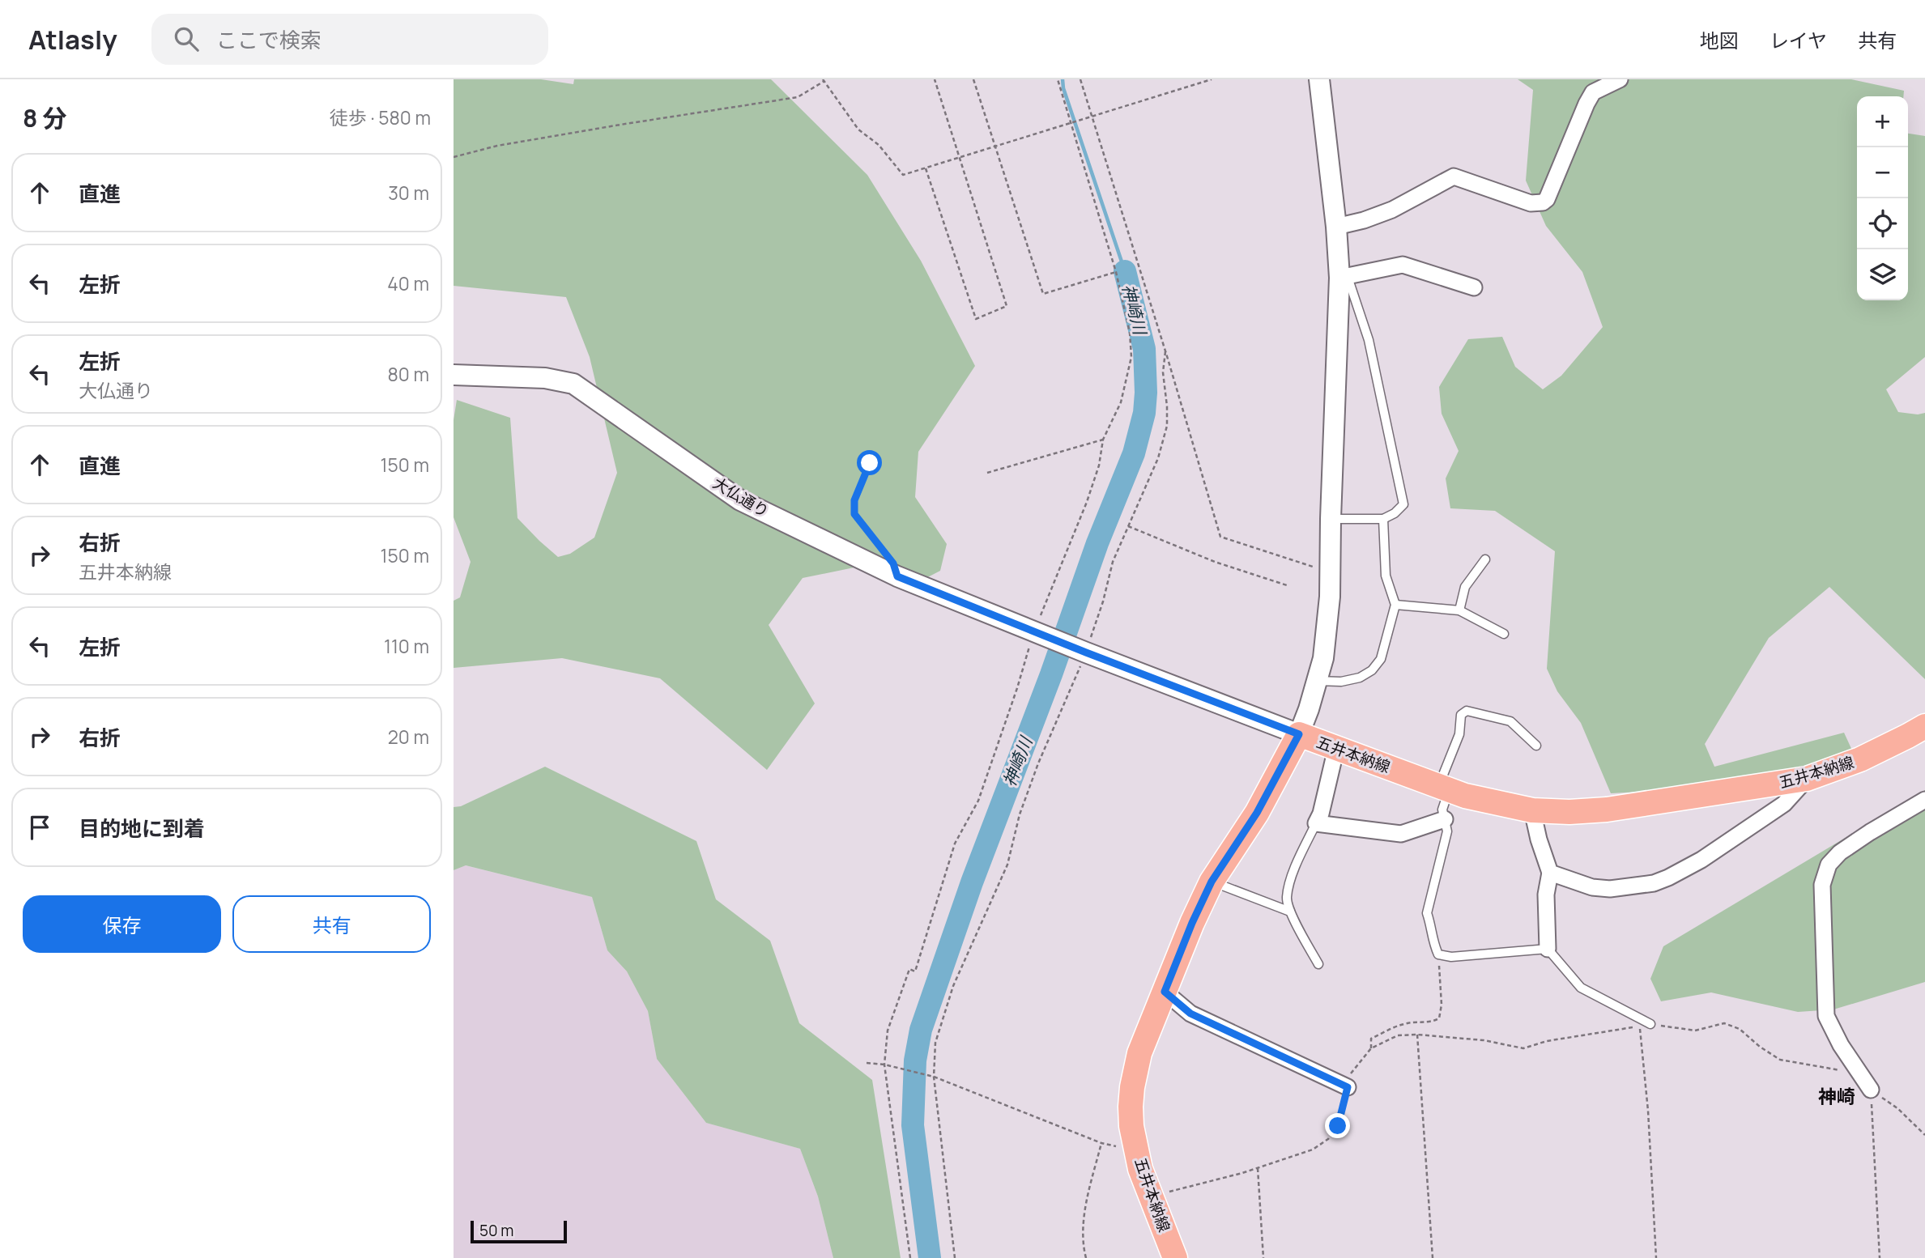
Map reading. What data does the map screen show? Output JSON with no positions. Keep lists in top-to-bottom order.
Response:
{
  "streets": {
    "main road": ["五井本納線"],
    "street": ["大仏通り"]
  },
  "crossings": [
    ["大仏通り", "五井本納線"]
  ],
  "districts": ["神崎"],
  "water": ["神崎川"],
  "scale_bar": "50 m",
  "page": {
    "header": "Atlasly",
    "search": "ここで検索",
    "nav": ["地図", "レイヤ", "共有"],
    "heading": ["8 分", "徒歩 · 580 m"],
    "map_buttons": ["+", "−"],
    "list": [
      ["直進", "30 m"],
      ["左折", "40 m"],
      ["左折", "大仏通り", "80 m"],
      ["直進", "150 m"],
      ["右折", "五井本納線", "150 m"],
      ["左折", "110 m"],
      ["右折", "20 m"],
      "目的地に到着"
    ],
    "buttons": ["保存", "共有"],
    "scale": "50 m"
  }
}
